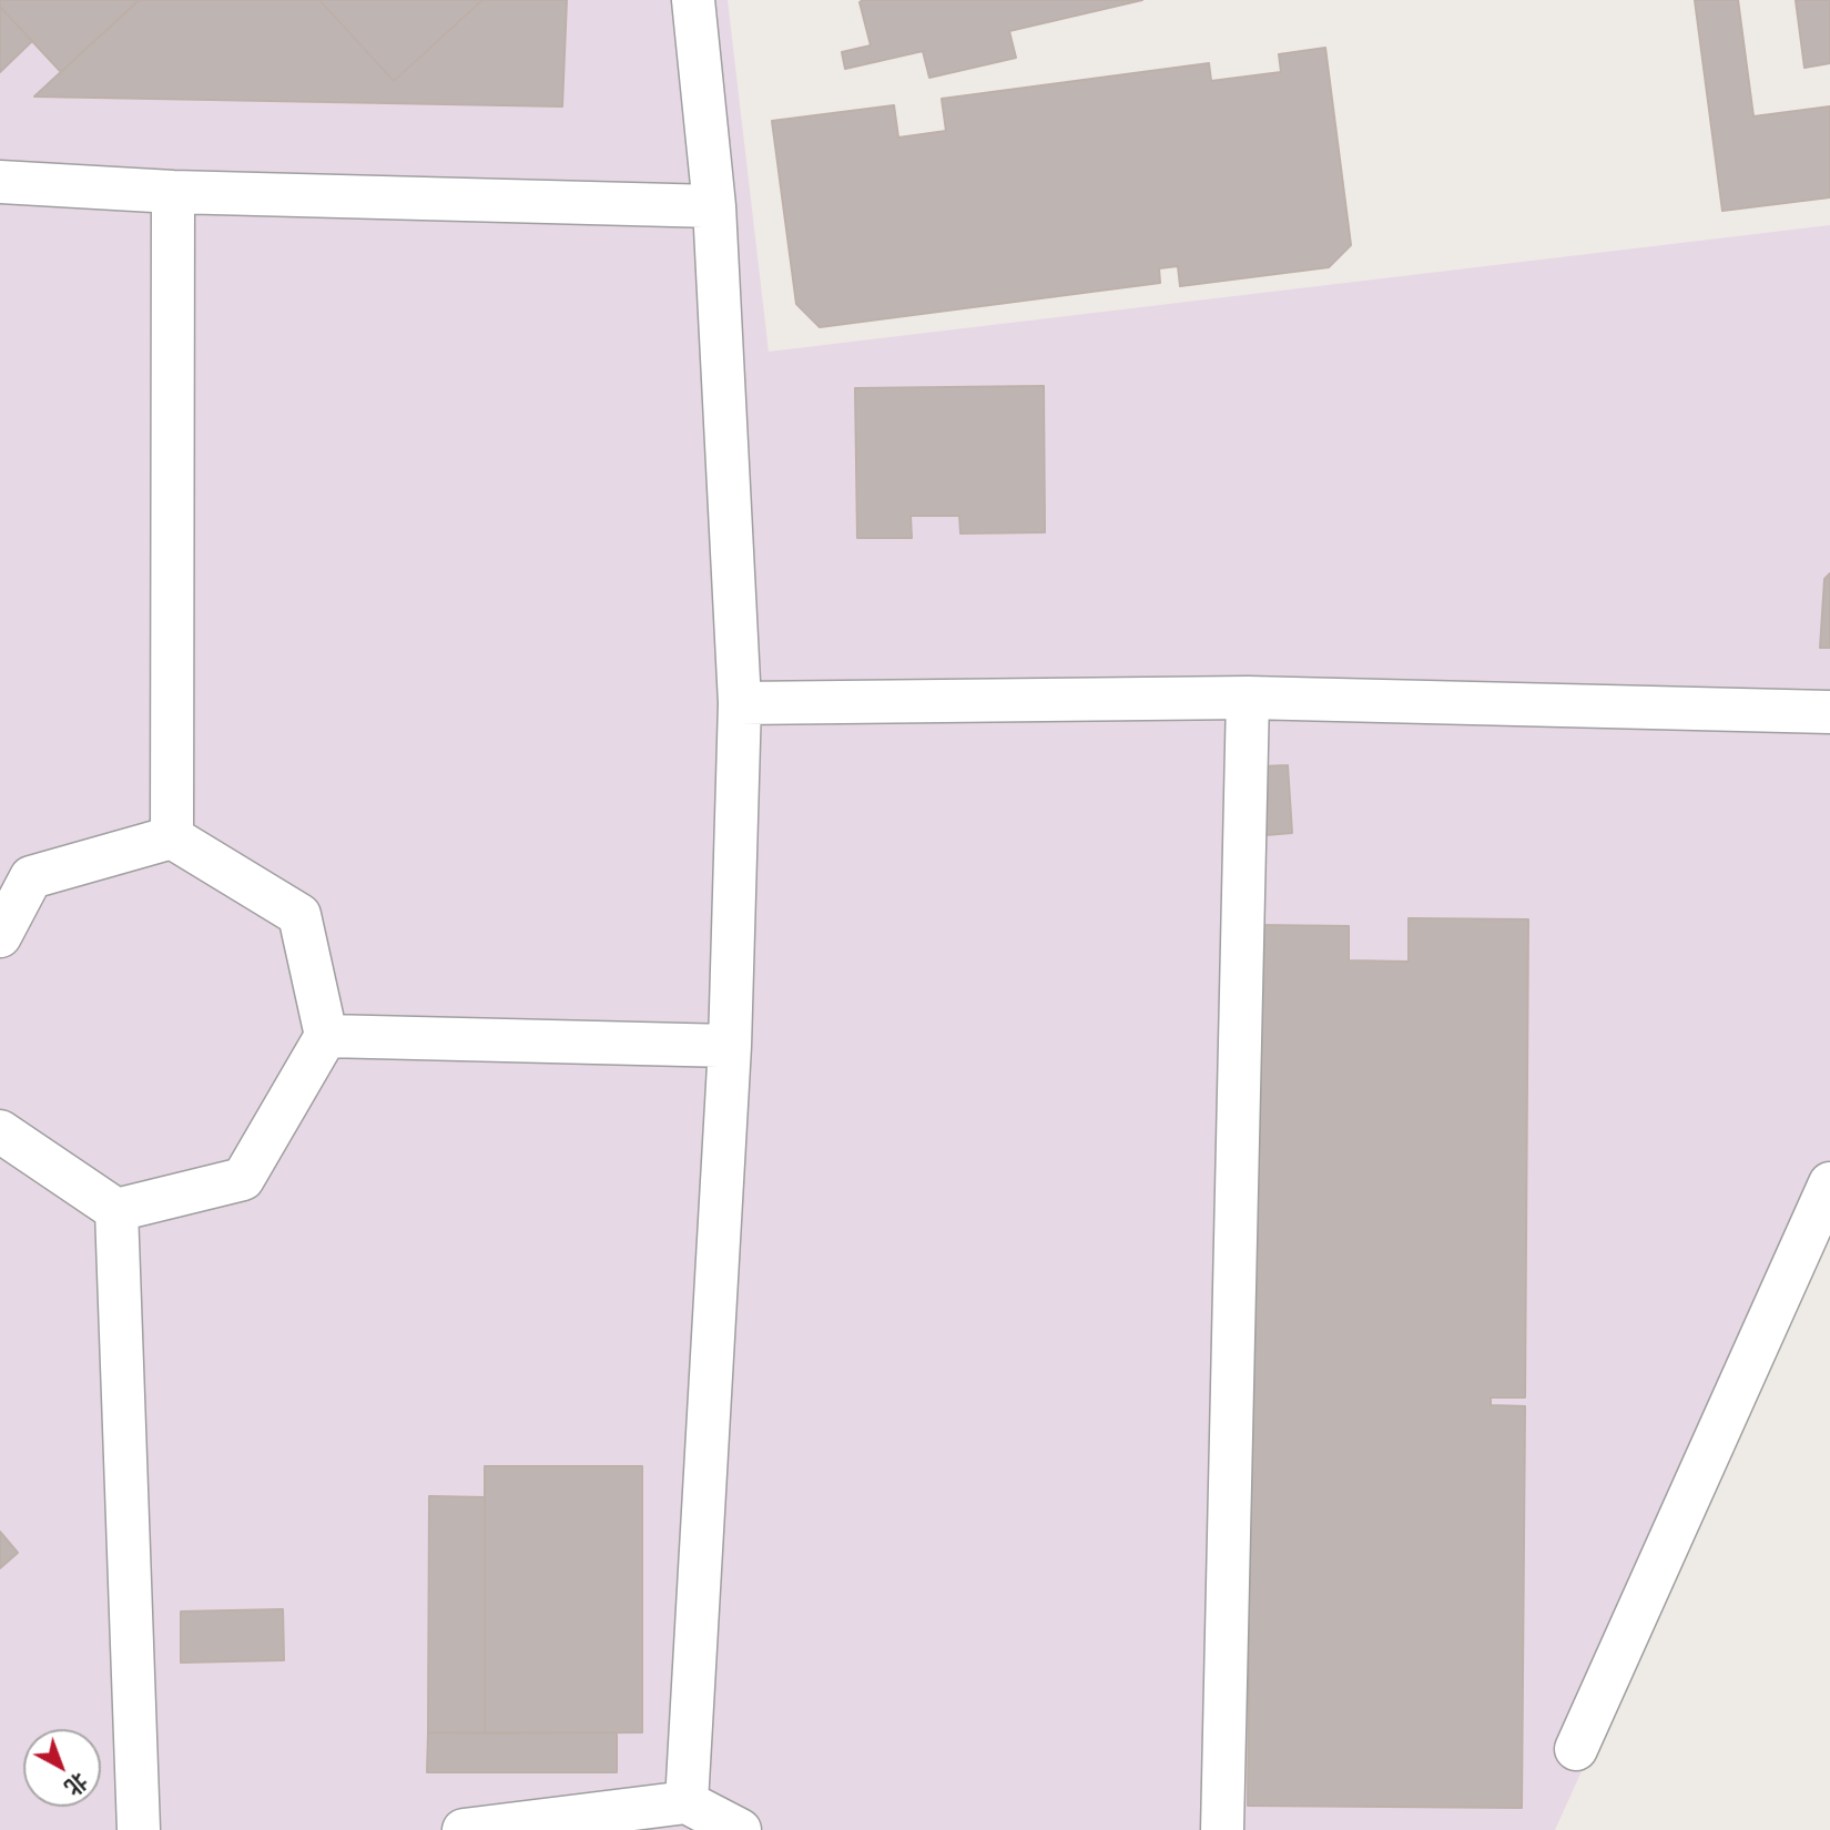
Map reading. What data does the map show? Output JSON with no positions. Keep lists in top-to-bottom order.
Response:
{
  "north": "bottom right"
}
